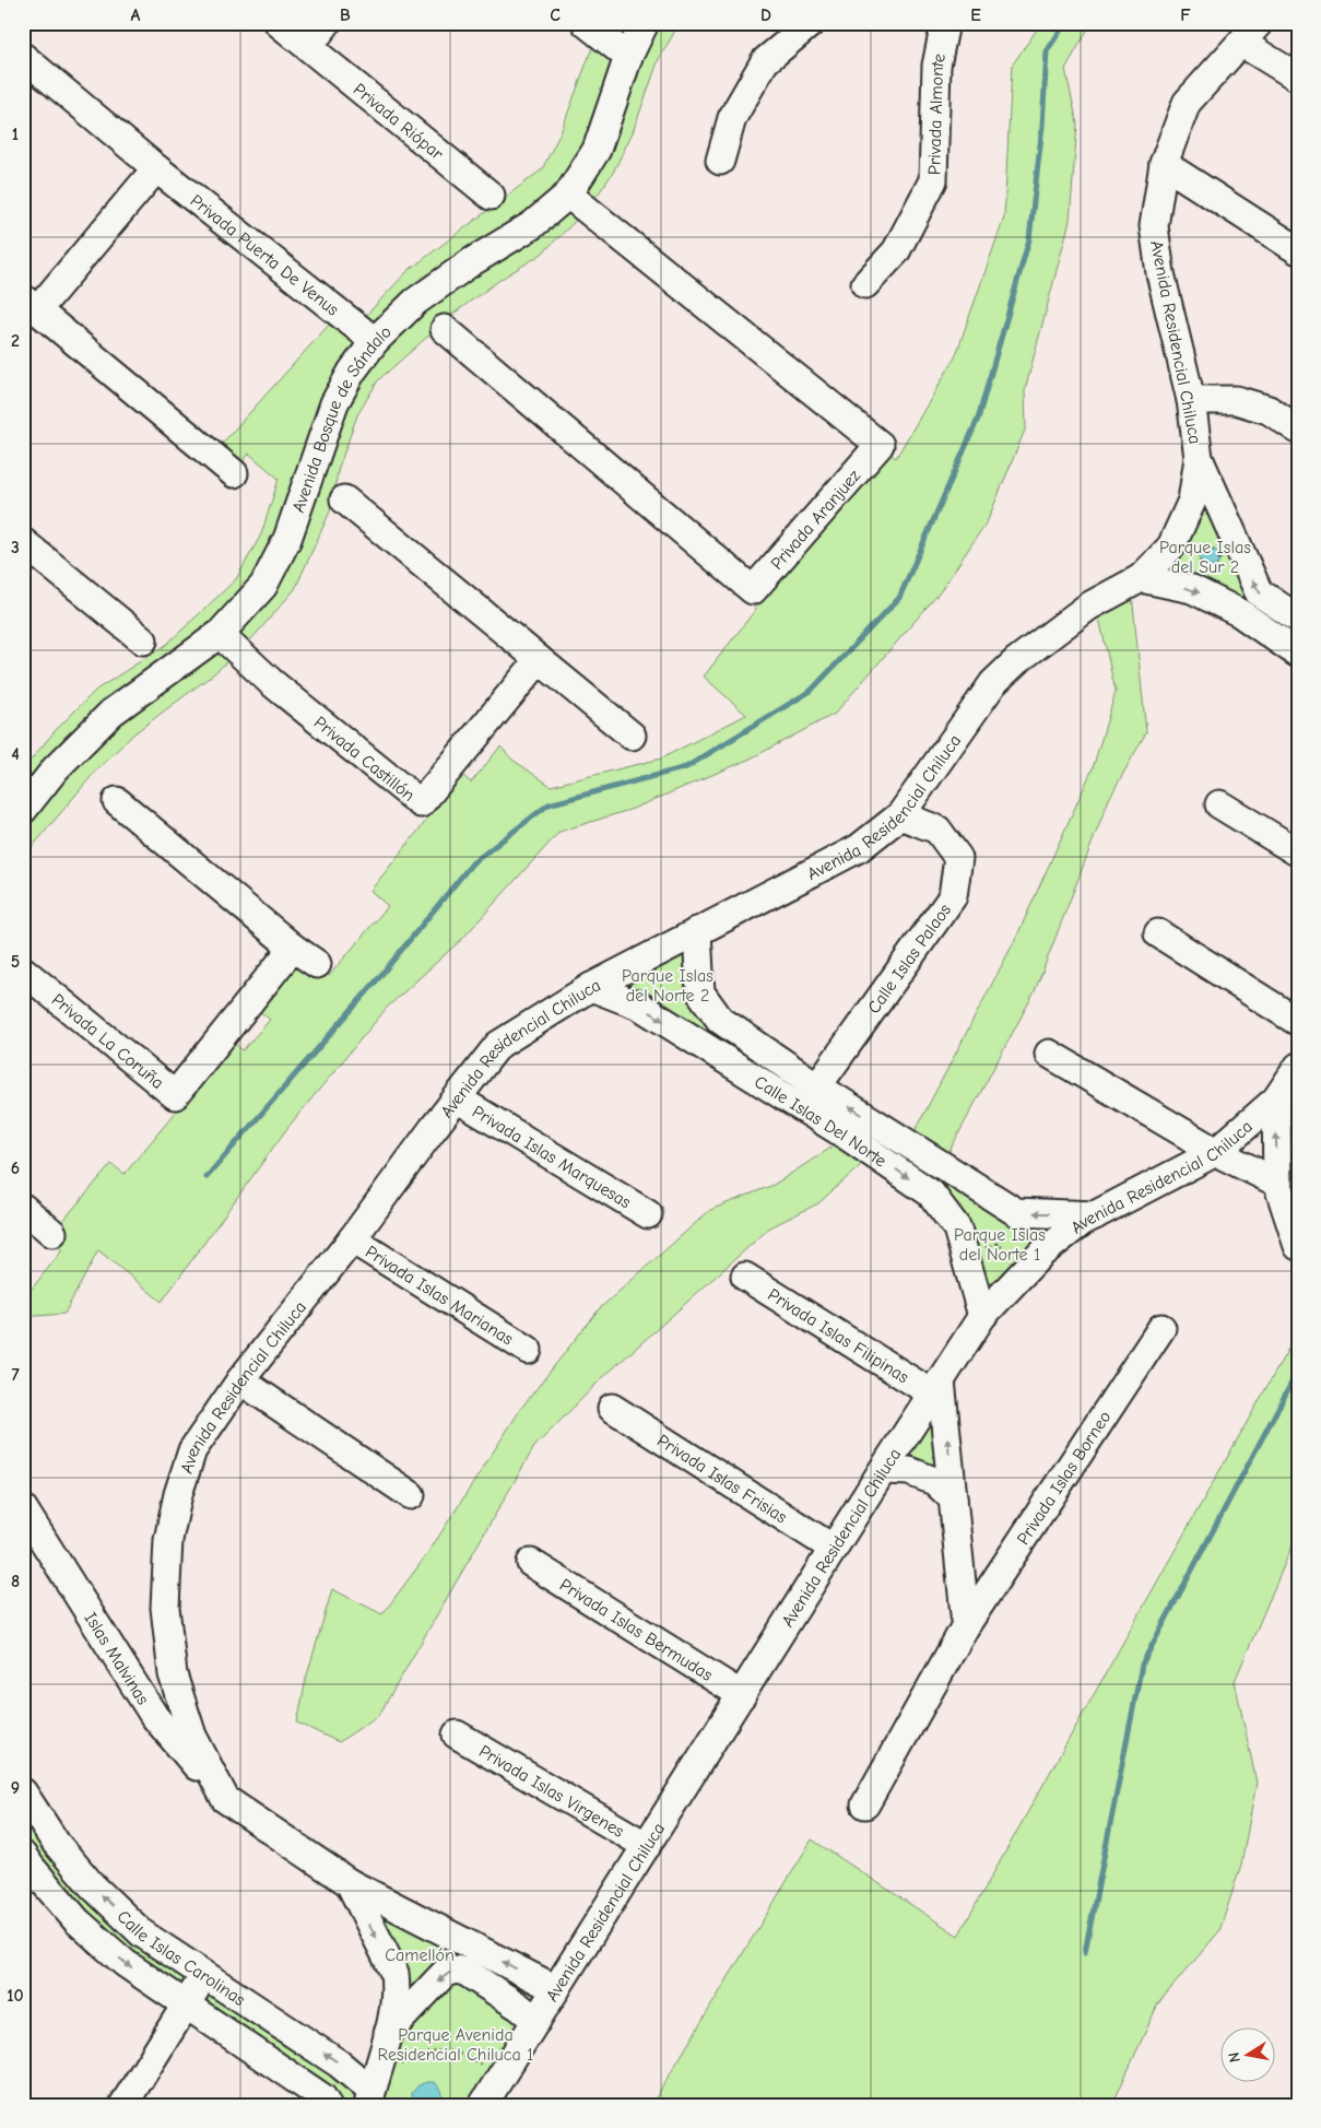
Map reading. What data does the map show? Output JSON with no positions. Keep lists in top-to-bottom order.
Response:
{
  "streets": {
    "street": [
      "Privada Almonte",
      "Privada Riópar",
      "Privada Puerta De Venus",
      "Avenida Residencial Chiluca",
      "Avenida Bosque de Sándalo",
      "Privada Aranjuez",
      "Privada Castillón",
      "Calle Islas Palaos",
      "Privada La Coruña",
      "Calle Islas Del Norte",
      "Privada Islas Marquesas",
      "Privada Islas Marianas",
      "Privada Islas Filipinas",
      "Privada Islas Borneo",
      "Privada Islas Frisias",
      "Privada Islas Bermudas",
      "Islas Malvinas",
      "Privada Islas Virgenes",
      "Calle Islas Carolinas"
    ]
  },
  "crossings": [
    ["Privada Puerta De Venus", "Avenida Bosque de Sándalo"],
    ["Avenida Residencial Chiluca", "Calle Islas Palaos"],
    ["Avenida Residencial Chiluca", "Calle Islas Del Norte"],
    ["Avenida Residencial Chiluca", "Privada Islas Marquesas"],
    ["Avenida Residencial Chiluca", "Privada Islas Marianas"],
    ["Avenida Residencial Chiluca", "Privada Islas Filipinas"],
    ["Avenida Residencial Chiluca", "Privada Islas Frisias"],
    ["Avenida Residencial Chiluca", "Privada Islas Bermudas"],
    ["Avenida Residencial Chiluca", "Islas Malvinas"],
    ["Avenida Residencial Chiluca", "Privada Islas Virgenes"],
    ["Avenida Residencial Chiluca", "Calle Islas Carolinas"],
    ["Avenida Bosque de Sándalo", "Privada Aranjuez"],
    ["Avenida Bosque de Sándalo", "Privada Castillón"],
    ["Calle Islas Palaos", "Calle Islas Del Norte"]
  ],
  "parks": [
    "Parque Islas del Sur 2",
    "Parque Islas del Norte 2",
    "Parque Islas del Norte 1",
    "Camellón",
    "Parque Avenida Residencial Chiluca 1"
  ],
  "north": "left",
  "grid": {
    "columns": [
      "A",
      "B",
      "C",
      "D",
      "E",
      "F"
    ],
    "rows": [
      "1",
      "2",
      "3",
      "4",
      "5",
      "6",
      "7",
      "8",
      "9",
      "10"
    ]
  }
}
